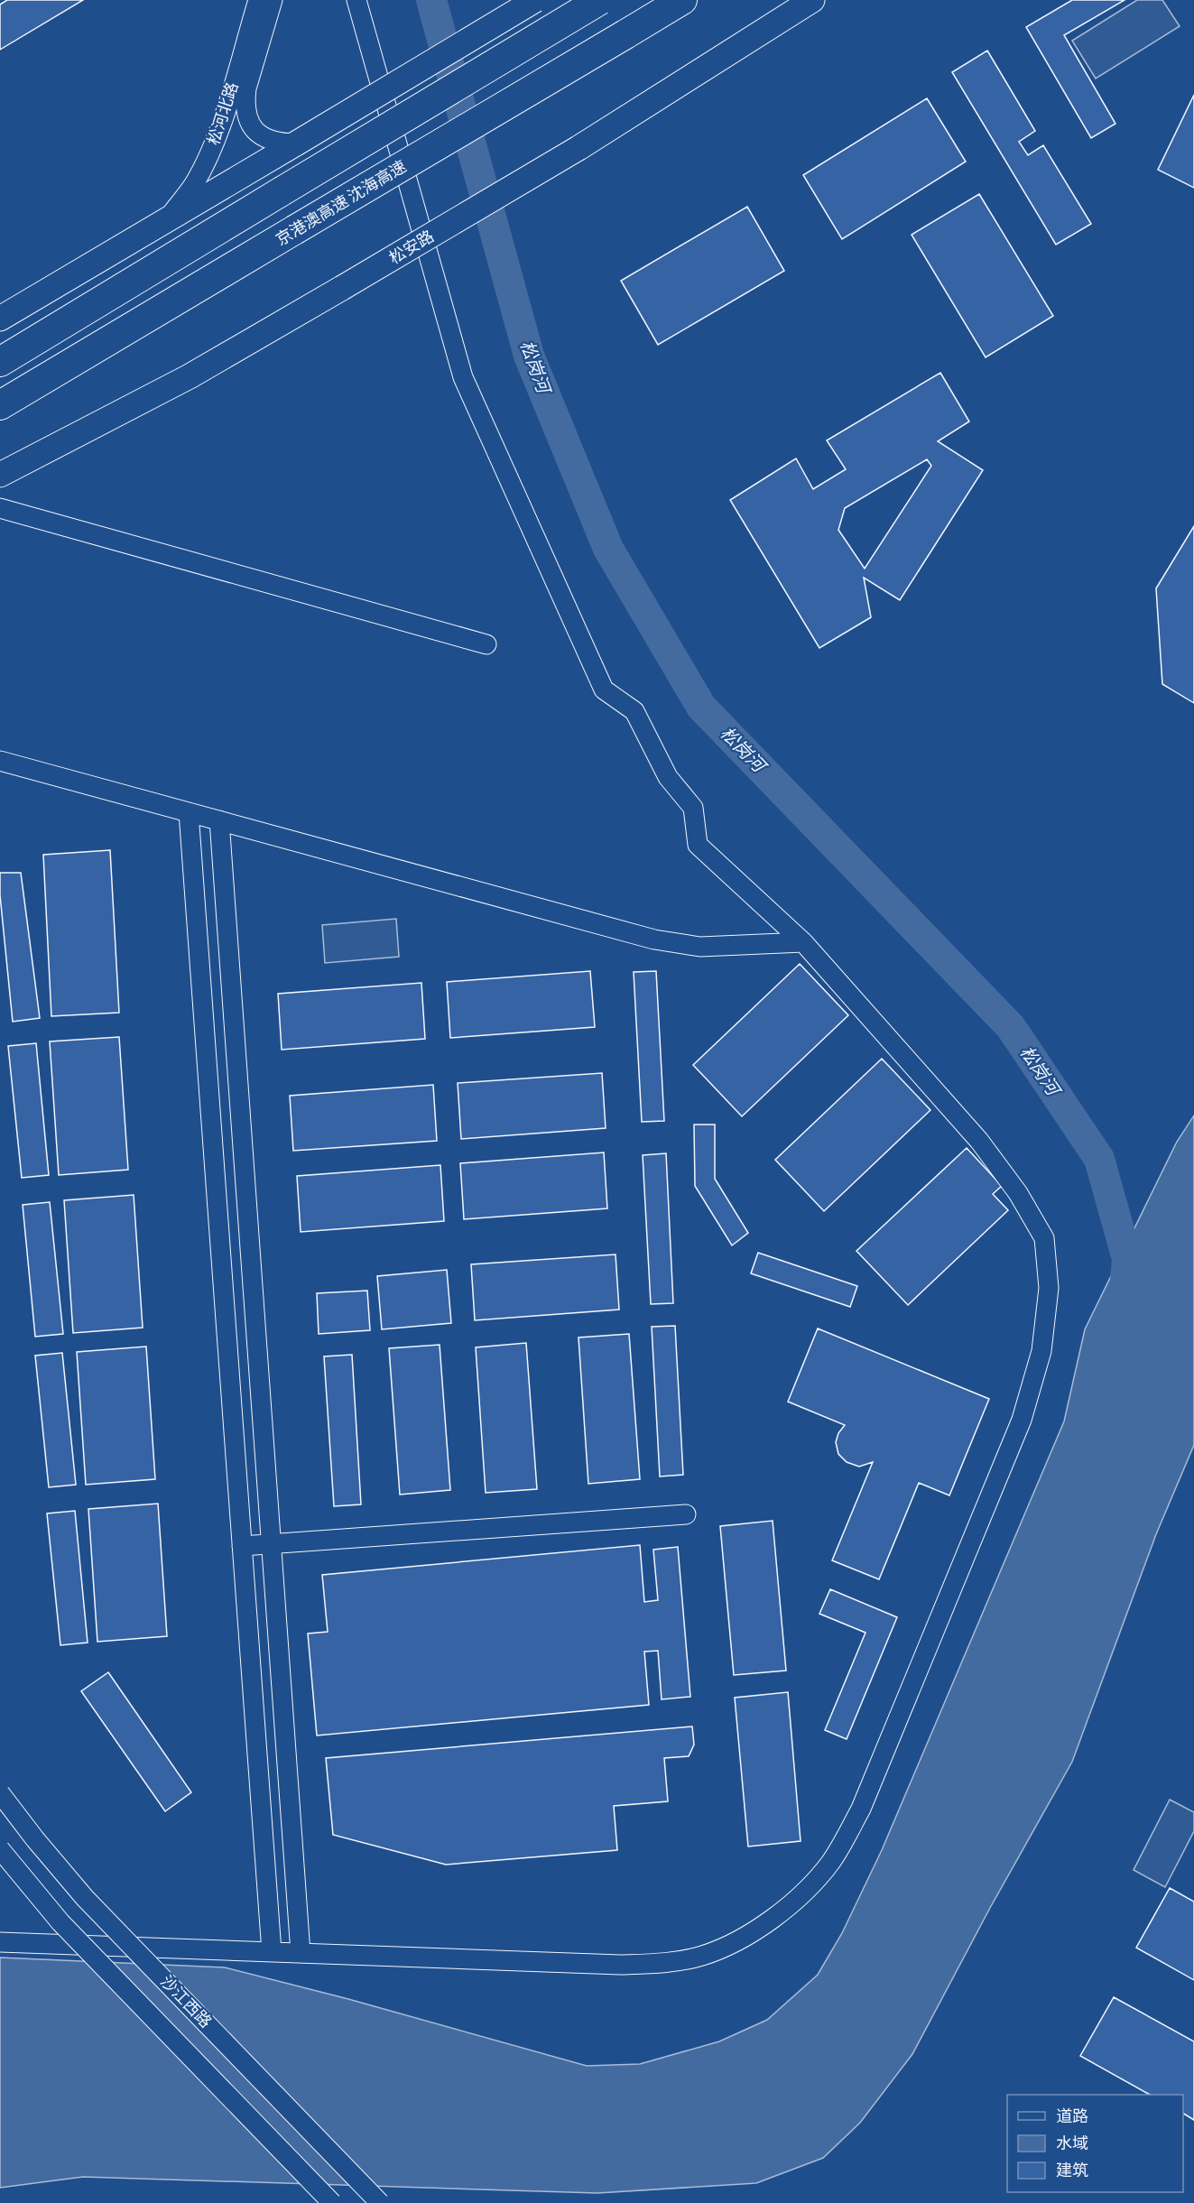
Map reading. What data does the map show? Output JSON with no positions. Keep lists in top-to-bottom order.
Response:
{
  "streets": {
    "highway": ["京港澳高速 沈海高速"],
    "main road": ["松安路"],
    "street": ["松河北路", "沙江西路"]
  },
  "water": ["松岗河"],
  "legend": ["道路", "水域", "建筑"]
}
